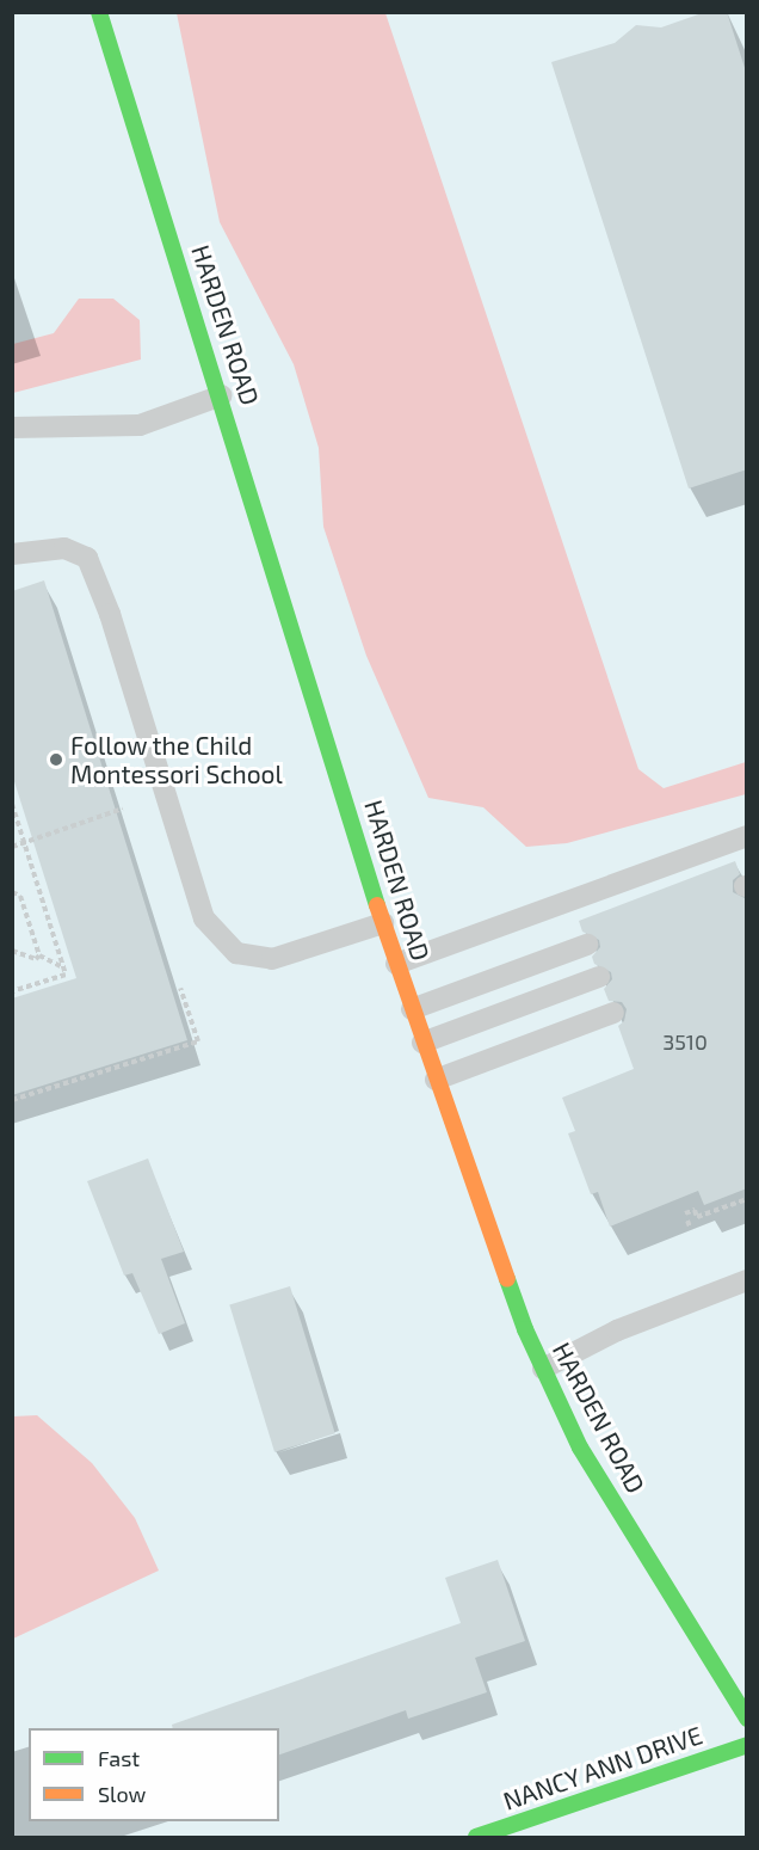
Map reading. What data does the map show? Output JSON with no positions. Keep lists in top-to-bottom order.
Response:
{
  "streets": {
    "street": ["HARDEN ROAD", "NANCY ANN DRIVE"]
  },
  "places": ["Follow the Child Montessori School"],
  "house_numbers": ["3510"],
  "legend": ["Fast", "Slow"]
}
